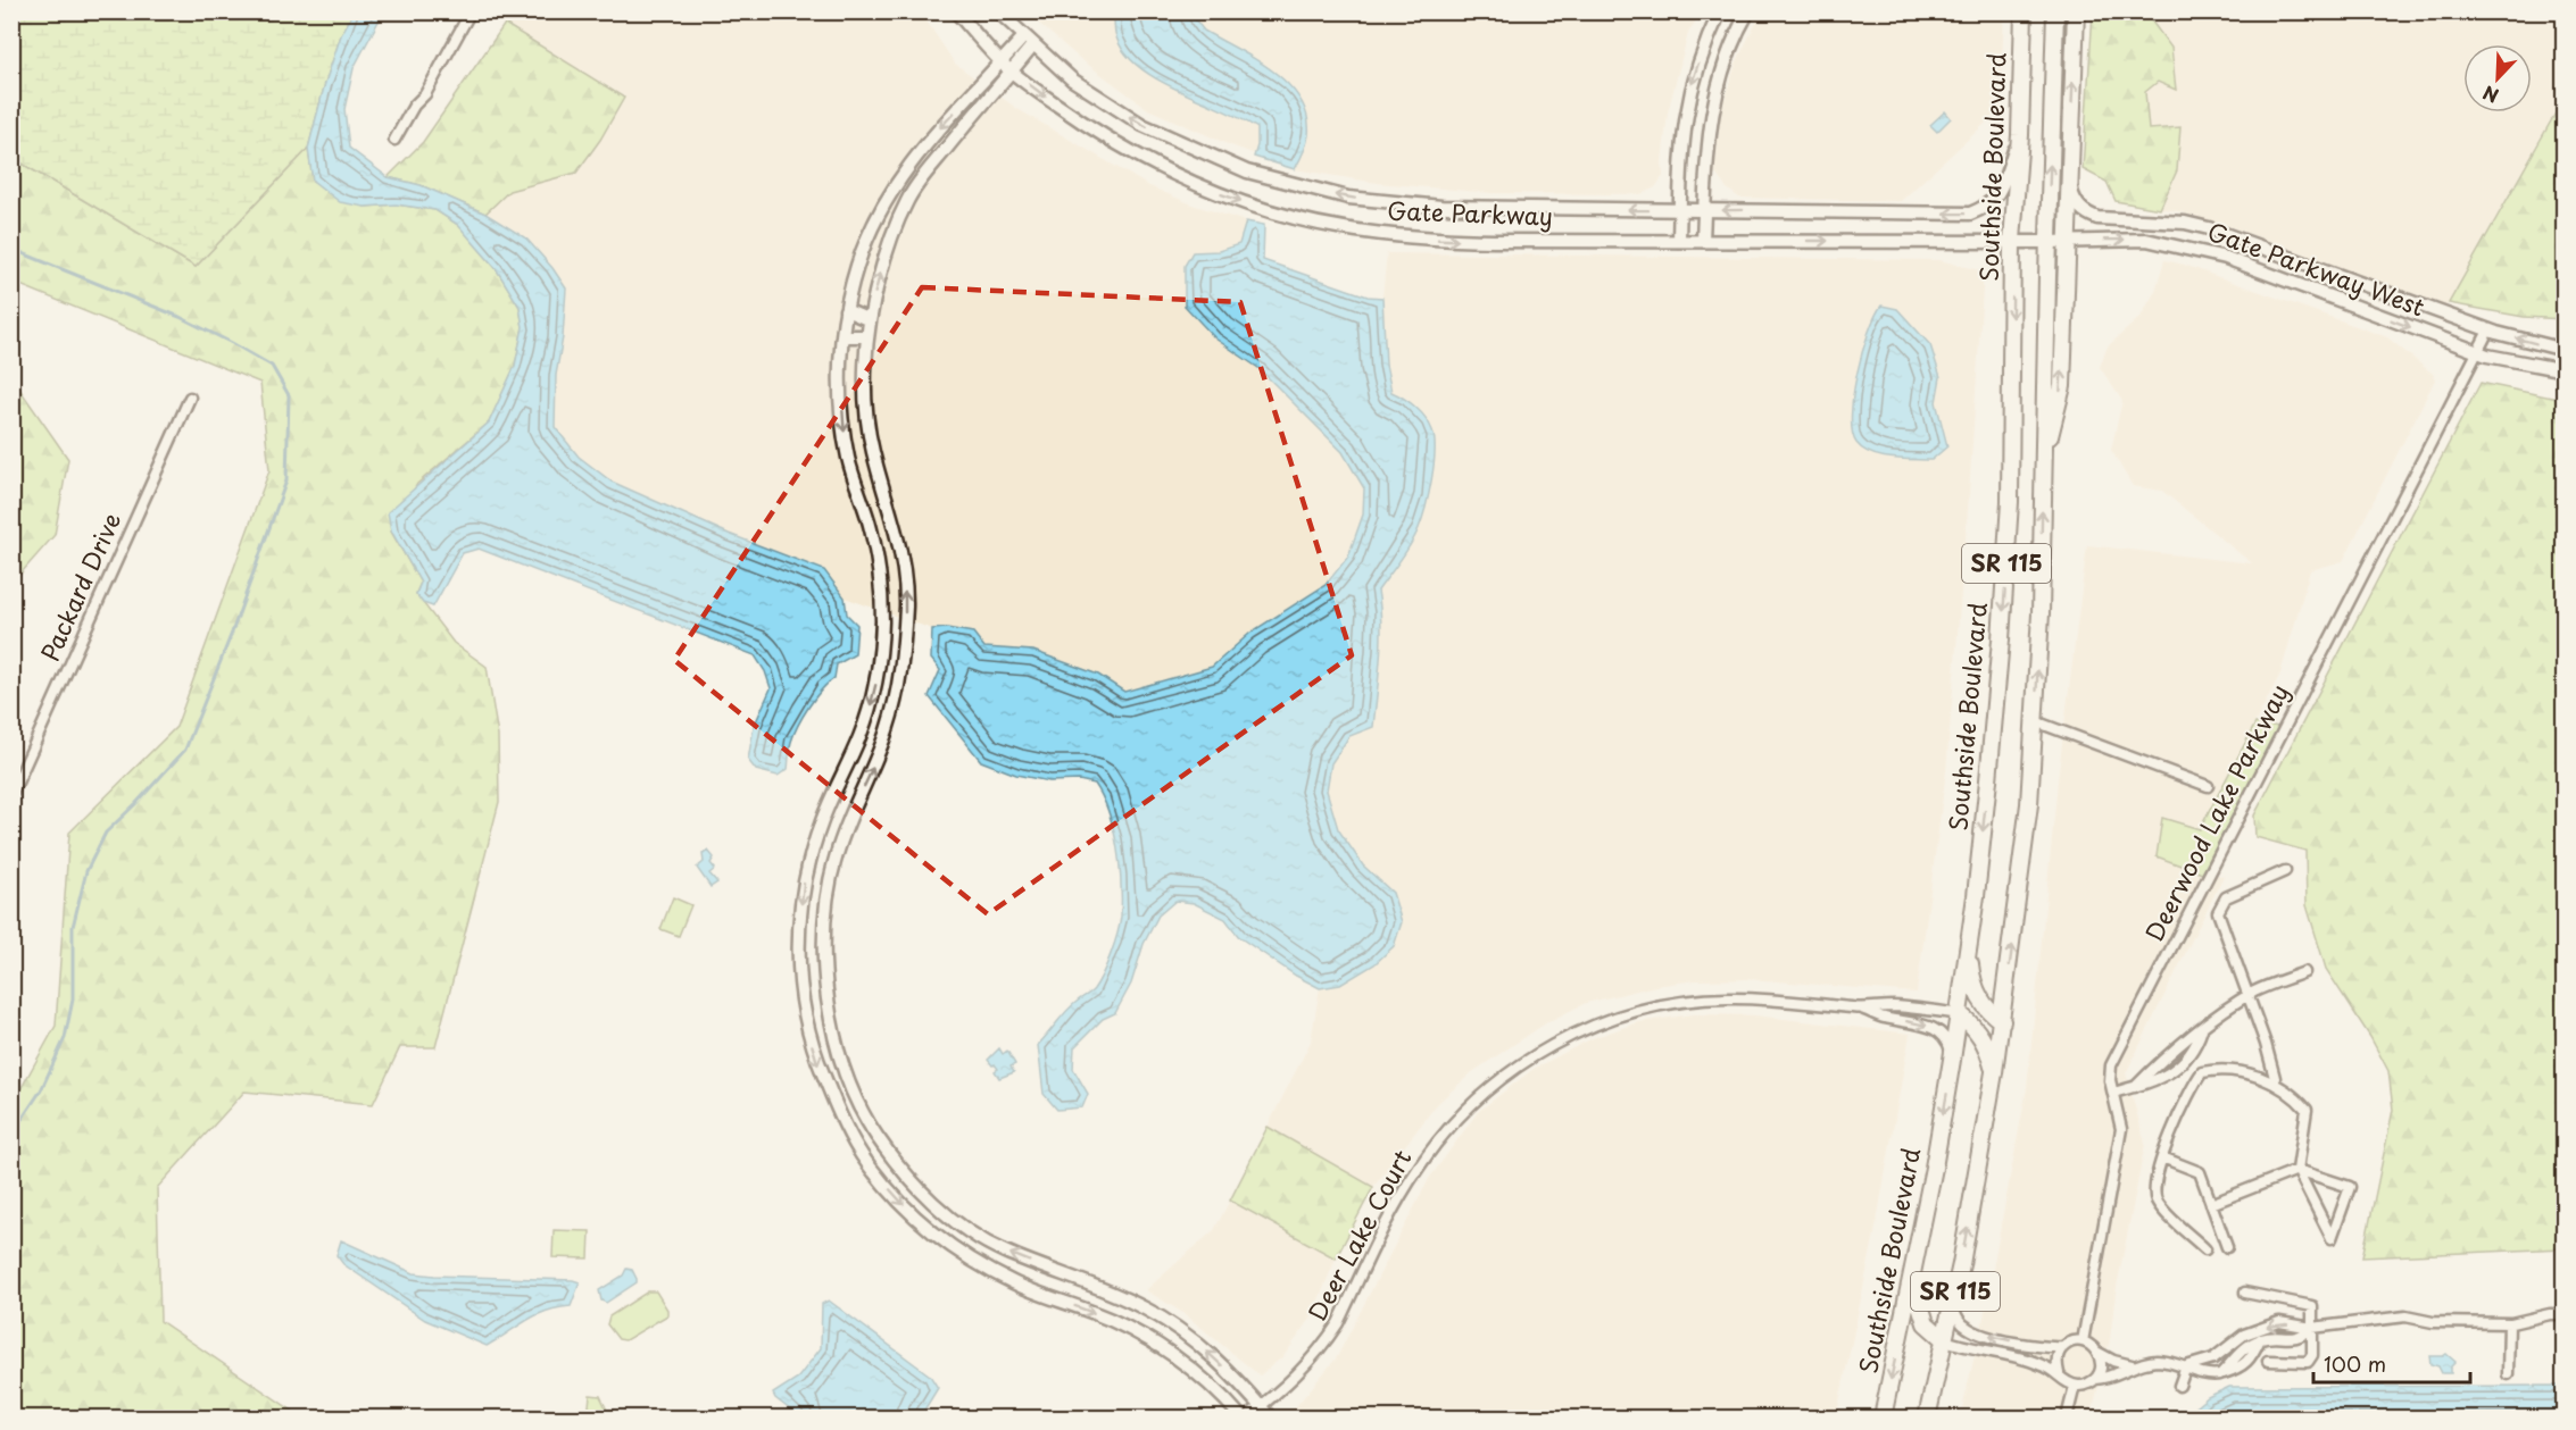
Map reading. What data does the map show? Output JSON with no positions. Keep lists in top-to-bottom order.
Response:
{
  "streets": {
    "highway": ["Southside Boulevard", "SR 115"],
    "street": [
      "Gate Parkway",
      "Gate Parkway West",
      "Packard Drive",
      "Deerwood Lake Parkway",
      "Deer Lake Court"
    ]
  },
  "crossings": [
    ["Southside Boulevard", "Gate Parkway"],
    ["Southside Boulevard", "Deer Lake Court"],
    ["Gate Parkway", "Gate Parkway West"],
    ["Gate Parkway", "SR 115"],
    ["Gate Parkway West", "SR 115"],
    ["Gate Parkway West", "Deerwood Lake Parkway"]
  ],
  "scale_bar": "100 m",
  "north": "bottom left"
}
